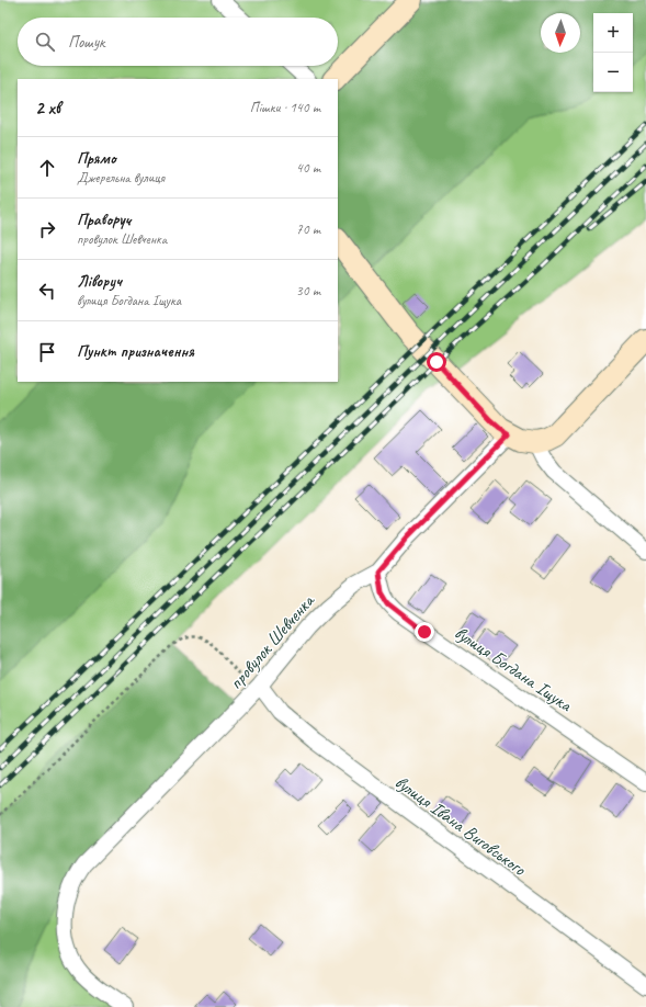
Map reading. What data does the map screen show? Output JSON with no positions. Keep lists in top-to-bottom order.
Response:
{
  "streets": {
    "street": ["провулок Шевченка", "вулиця Богдана Іщука", "вулиця Івана Виговського"]
  },
  "crossings": [
    ["провулок Шевченка", "вулиця Богдана Іщука"],
    ["провулок Шевченка", "вулиця Івана Виговського"]
  ],
  "north": "bottom",
  "page": {
    "map_buttons": ["+", "−"],
    "search": "Пошук",
    "heading": ["2 хв", "Пішки · 140 m"],
    "list": [
      ["Прямо", "Джерельна вулиця", "40 m"],
      ["Праворуч", "провулок Шевченка", "70 m"],
      ["Ліворуч", "вулиця Богдана Іщука", "30 m"],
      "Пункт призначення"
    ]
  }
}
